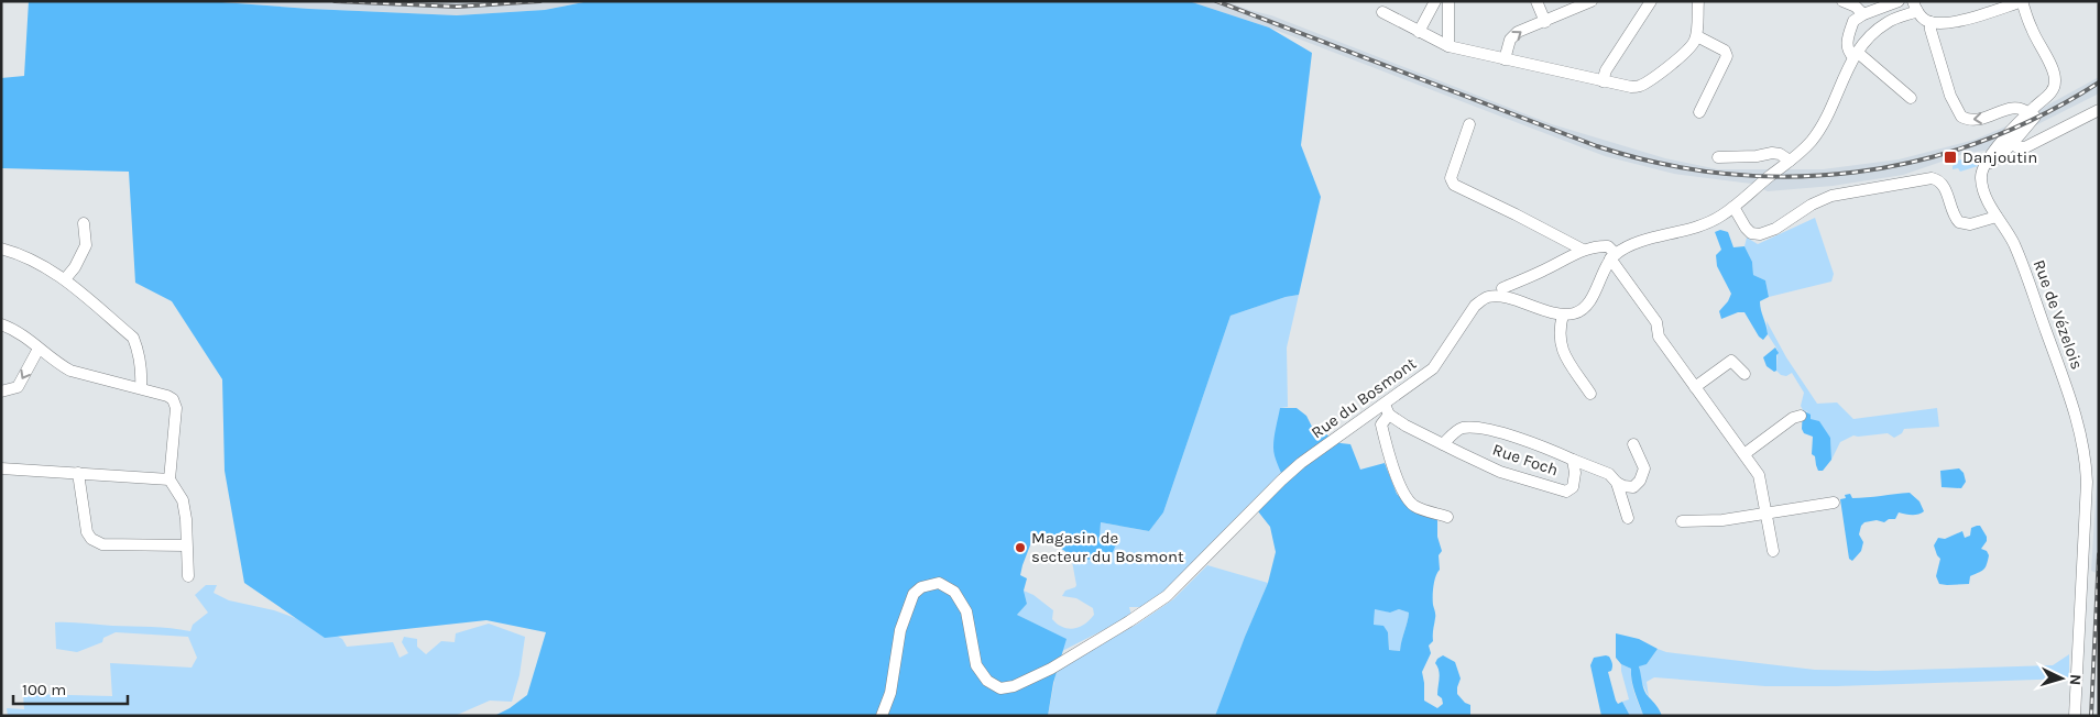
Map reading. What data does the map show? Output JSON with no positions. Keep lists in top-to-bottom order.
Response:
{
  "streets": {
    "street": ["Rue de Vézelois", "Rue du Bosmont", "Rue Foch"]
  },
  "crossings": [
    ["Rue du Bosmont", "Rue Foch"]
  ],
  "places": {
    "transit": ["Danjoutin"],
    "other": ["Magasin de secteur du Bosmont"]
  },
  "scale_bar": "100 m",
  "north": "right"
}
